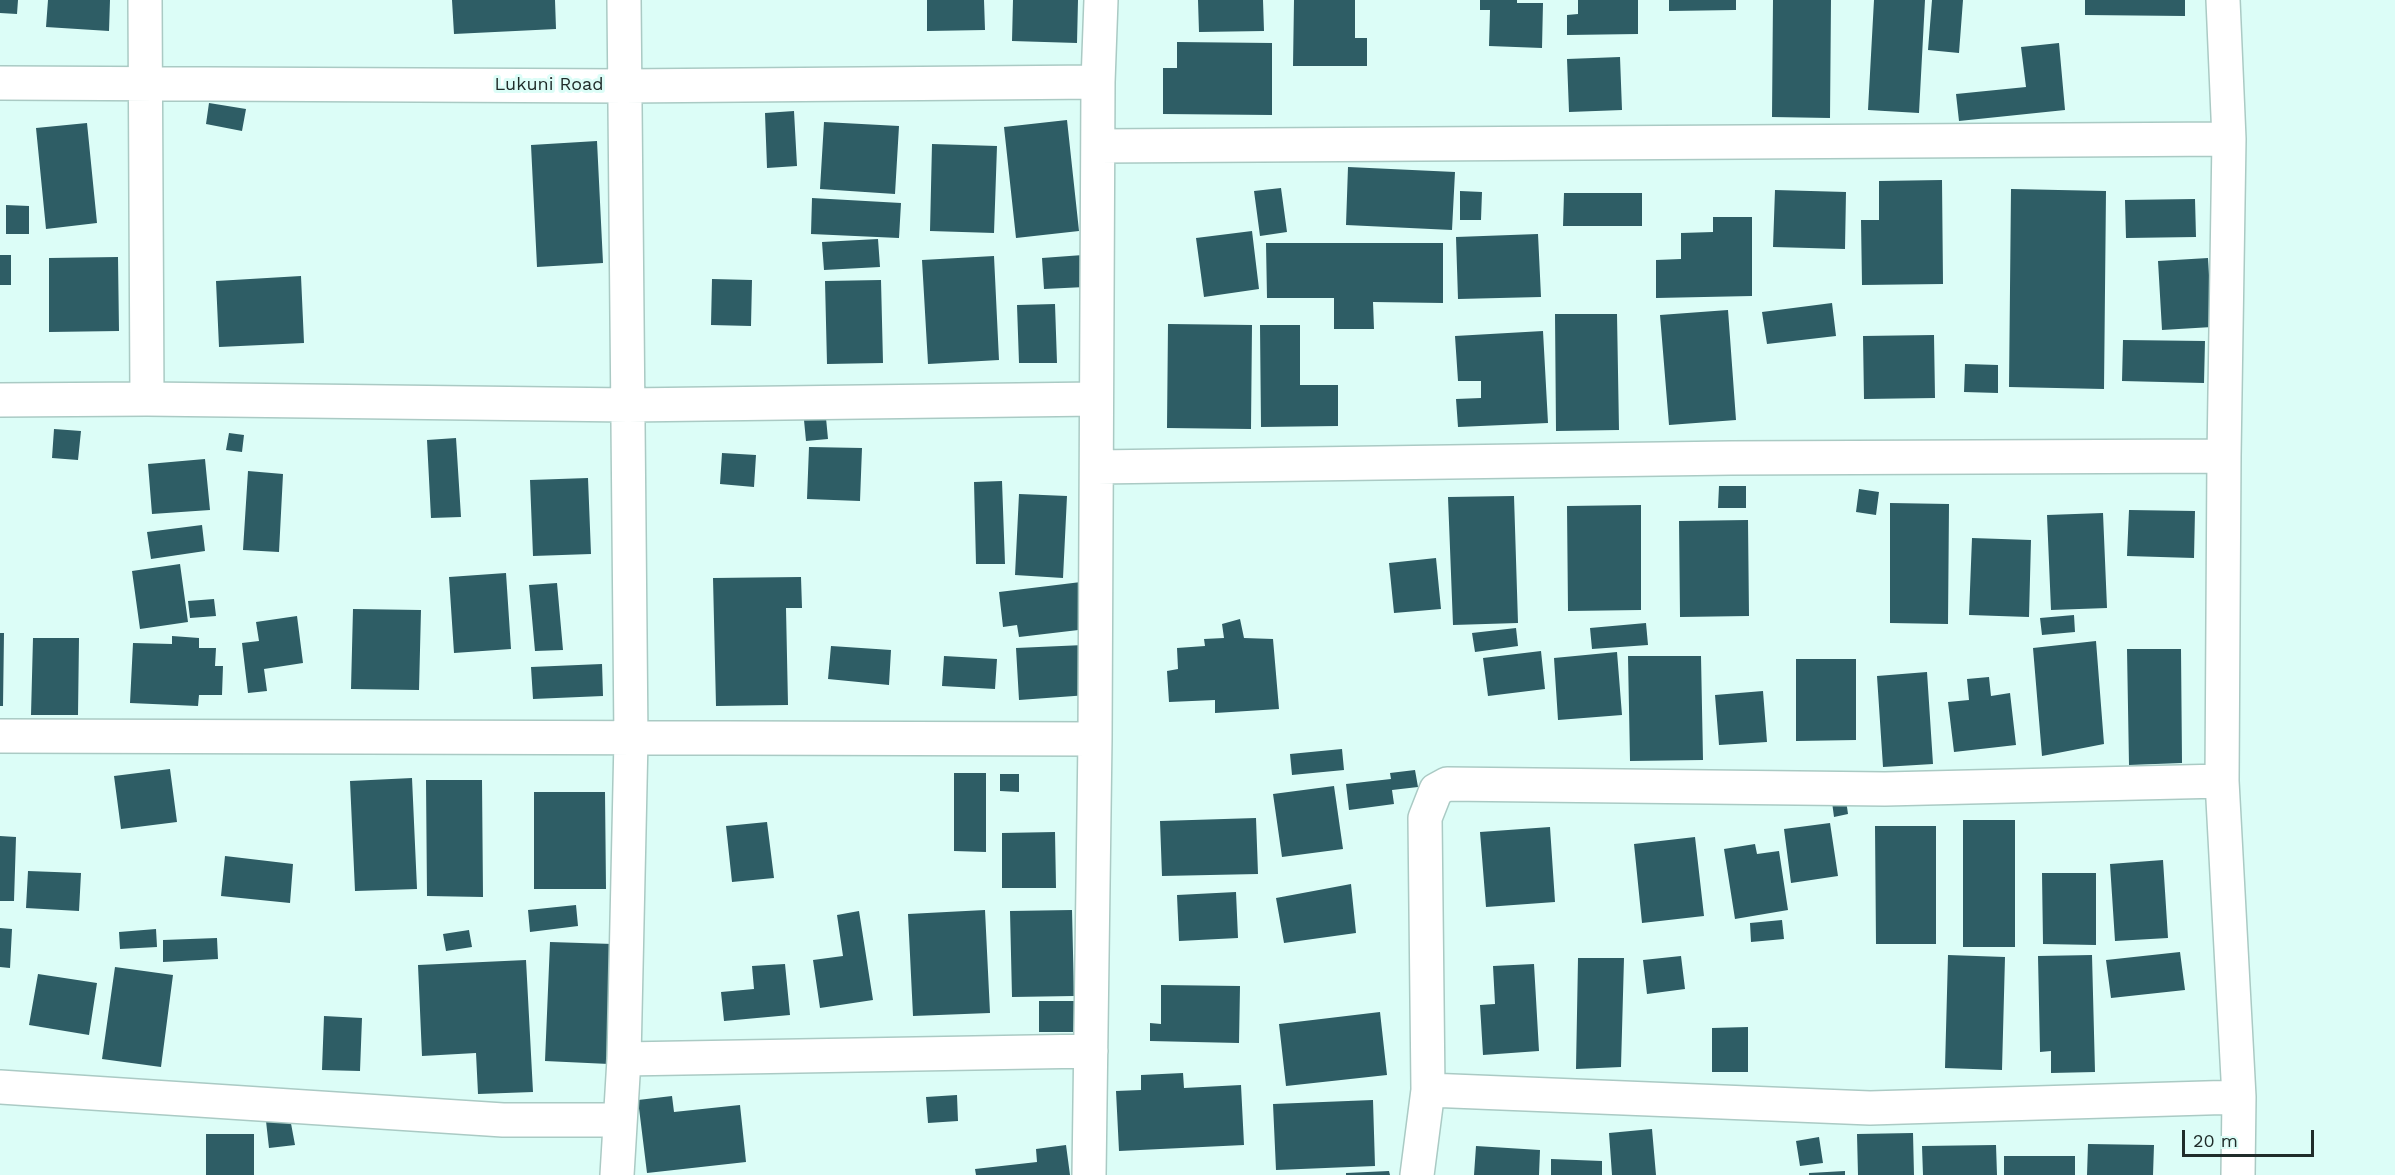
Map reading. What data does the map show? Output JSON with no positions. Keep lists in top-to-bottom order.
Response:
{
  "streets": {
    "street": ["Lukuni Road"]
  },
  "scale_bar": "20 m"
}
